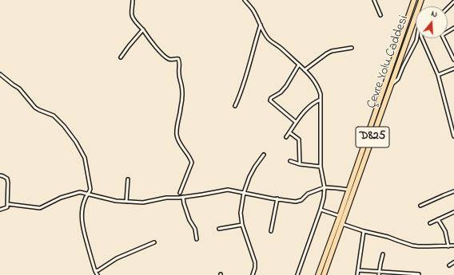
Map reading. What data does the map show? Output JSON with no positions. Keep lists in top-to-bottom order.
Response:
{
  "streets": {
    "highway": ["Çevre Yolu Caddesi", "D825"]
  },
  "north": "top"
}
